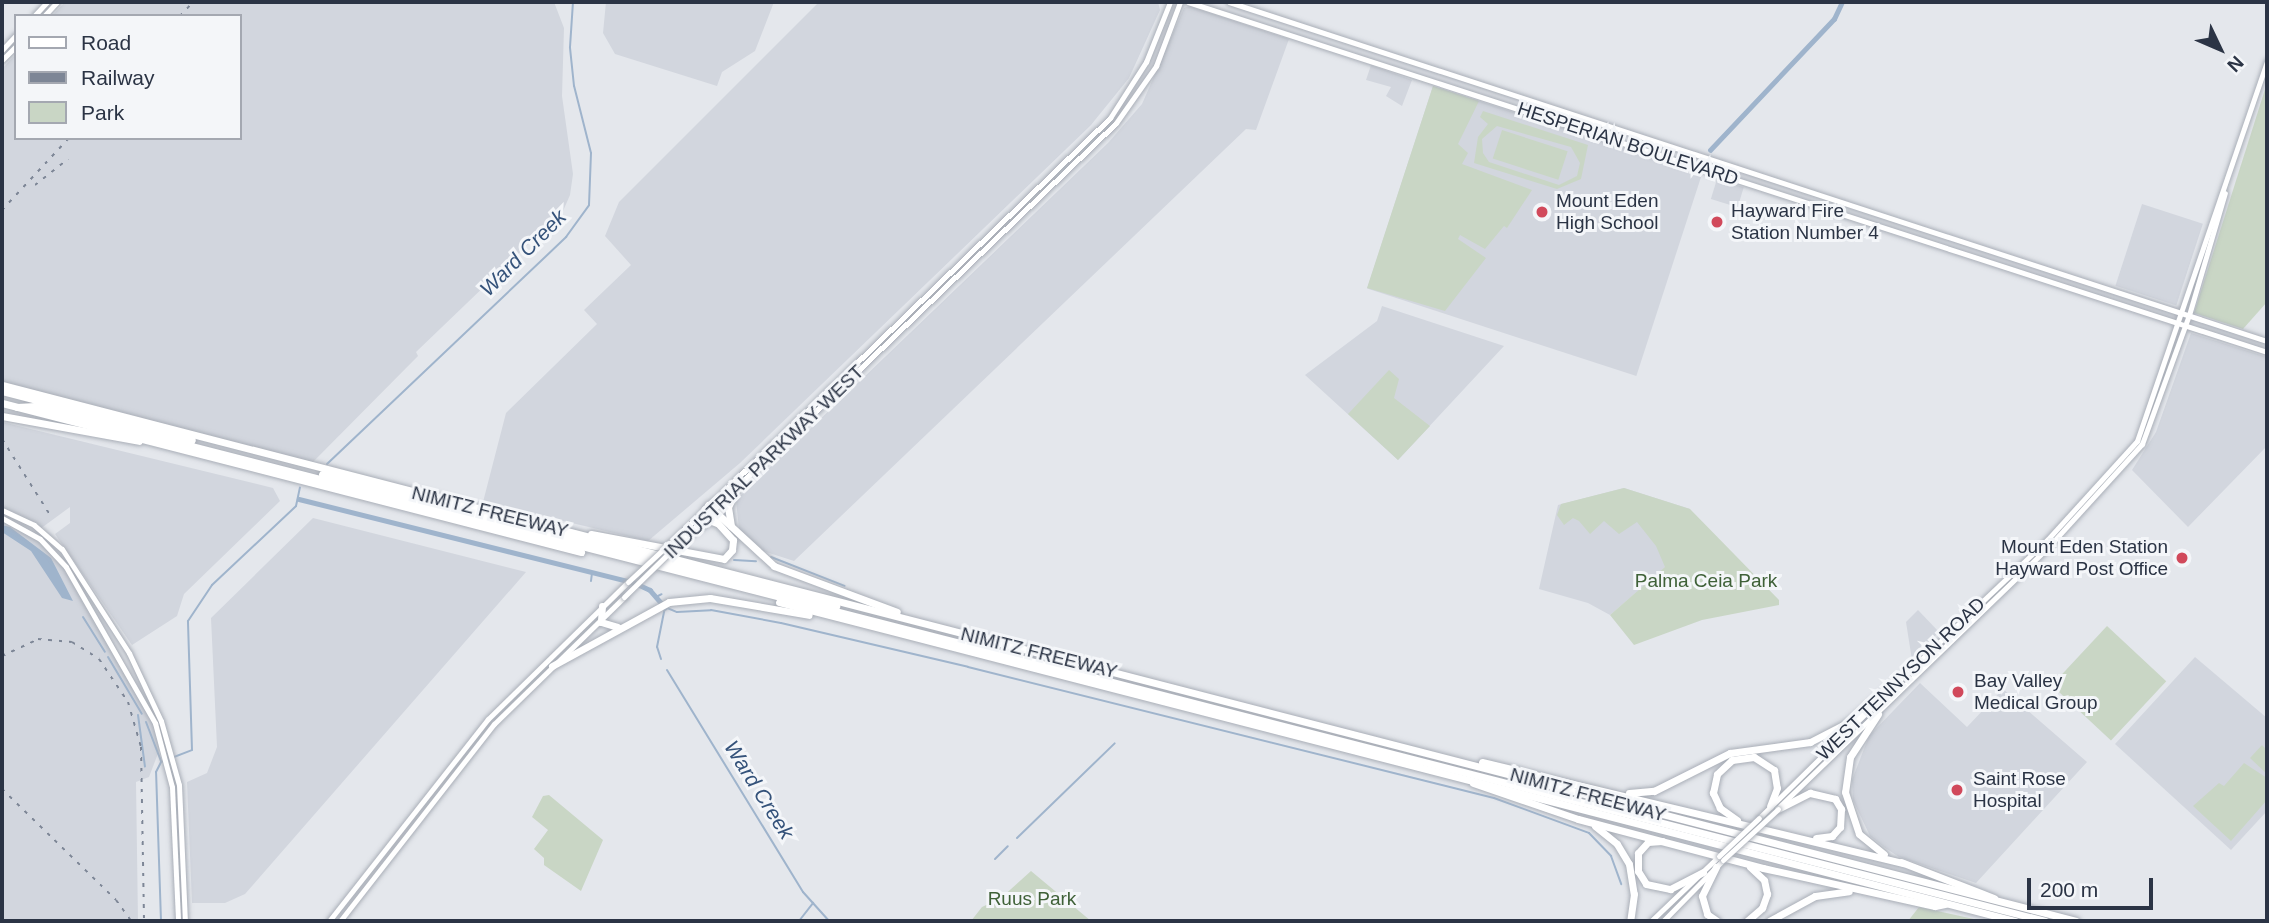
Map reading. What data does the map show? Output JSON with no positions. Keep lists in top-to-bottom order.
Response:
{
  "streets": {
    "highway": ["NIMITZ FREEWAY"],
    "main road": ["HESPERIAN BOULEVARD", "INDUSTRIAL PARKWAY WEST", "WEST TENNYSON ROAD"]
  },
  "crossings": [
    ["HESPERIAN BOULEVARD", "WEST TENNYSON ROAD"]
  ],
  "water": ["Ward Creek"],
  "parks": ["Palma Ceia Park", "Ruus Park"],
  "places": [
    "Mount Eden High School",
    "Hayward Fire Station Number 4",
    "Mount Eden Station Hayward Post Office",
    "Bay Valley Medical Group",
    "Saint Rose Hospital"
  ],
  "legend": ["Road", "Railway", "Park"],
  "scale_bar": "200 m",
  "north": "bottom right"
}
